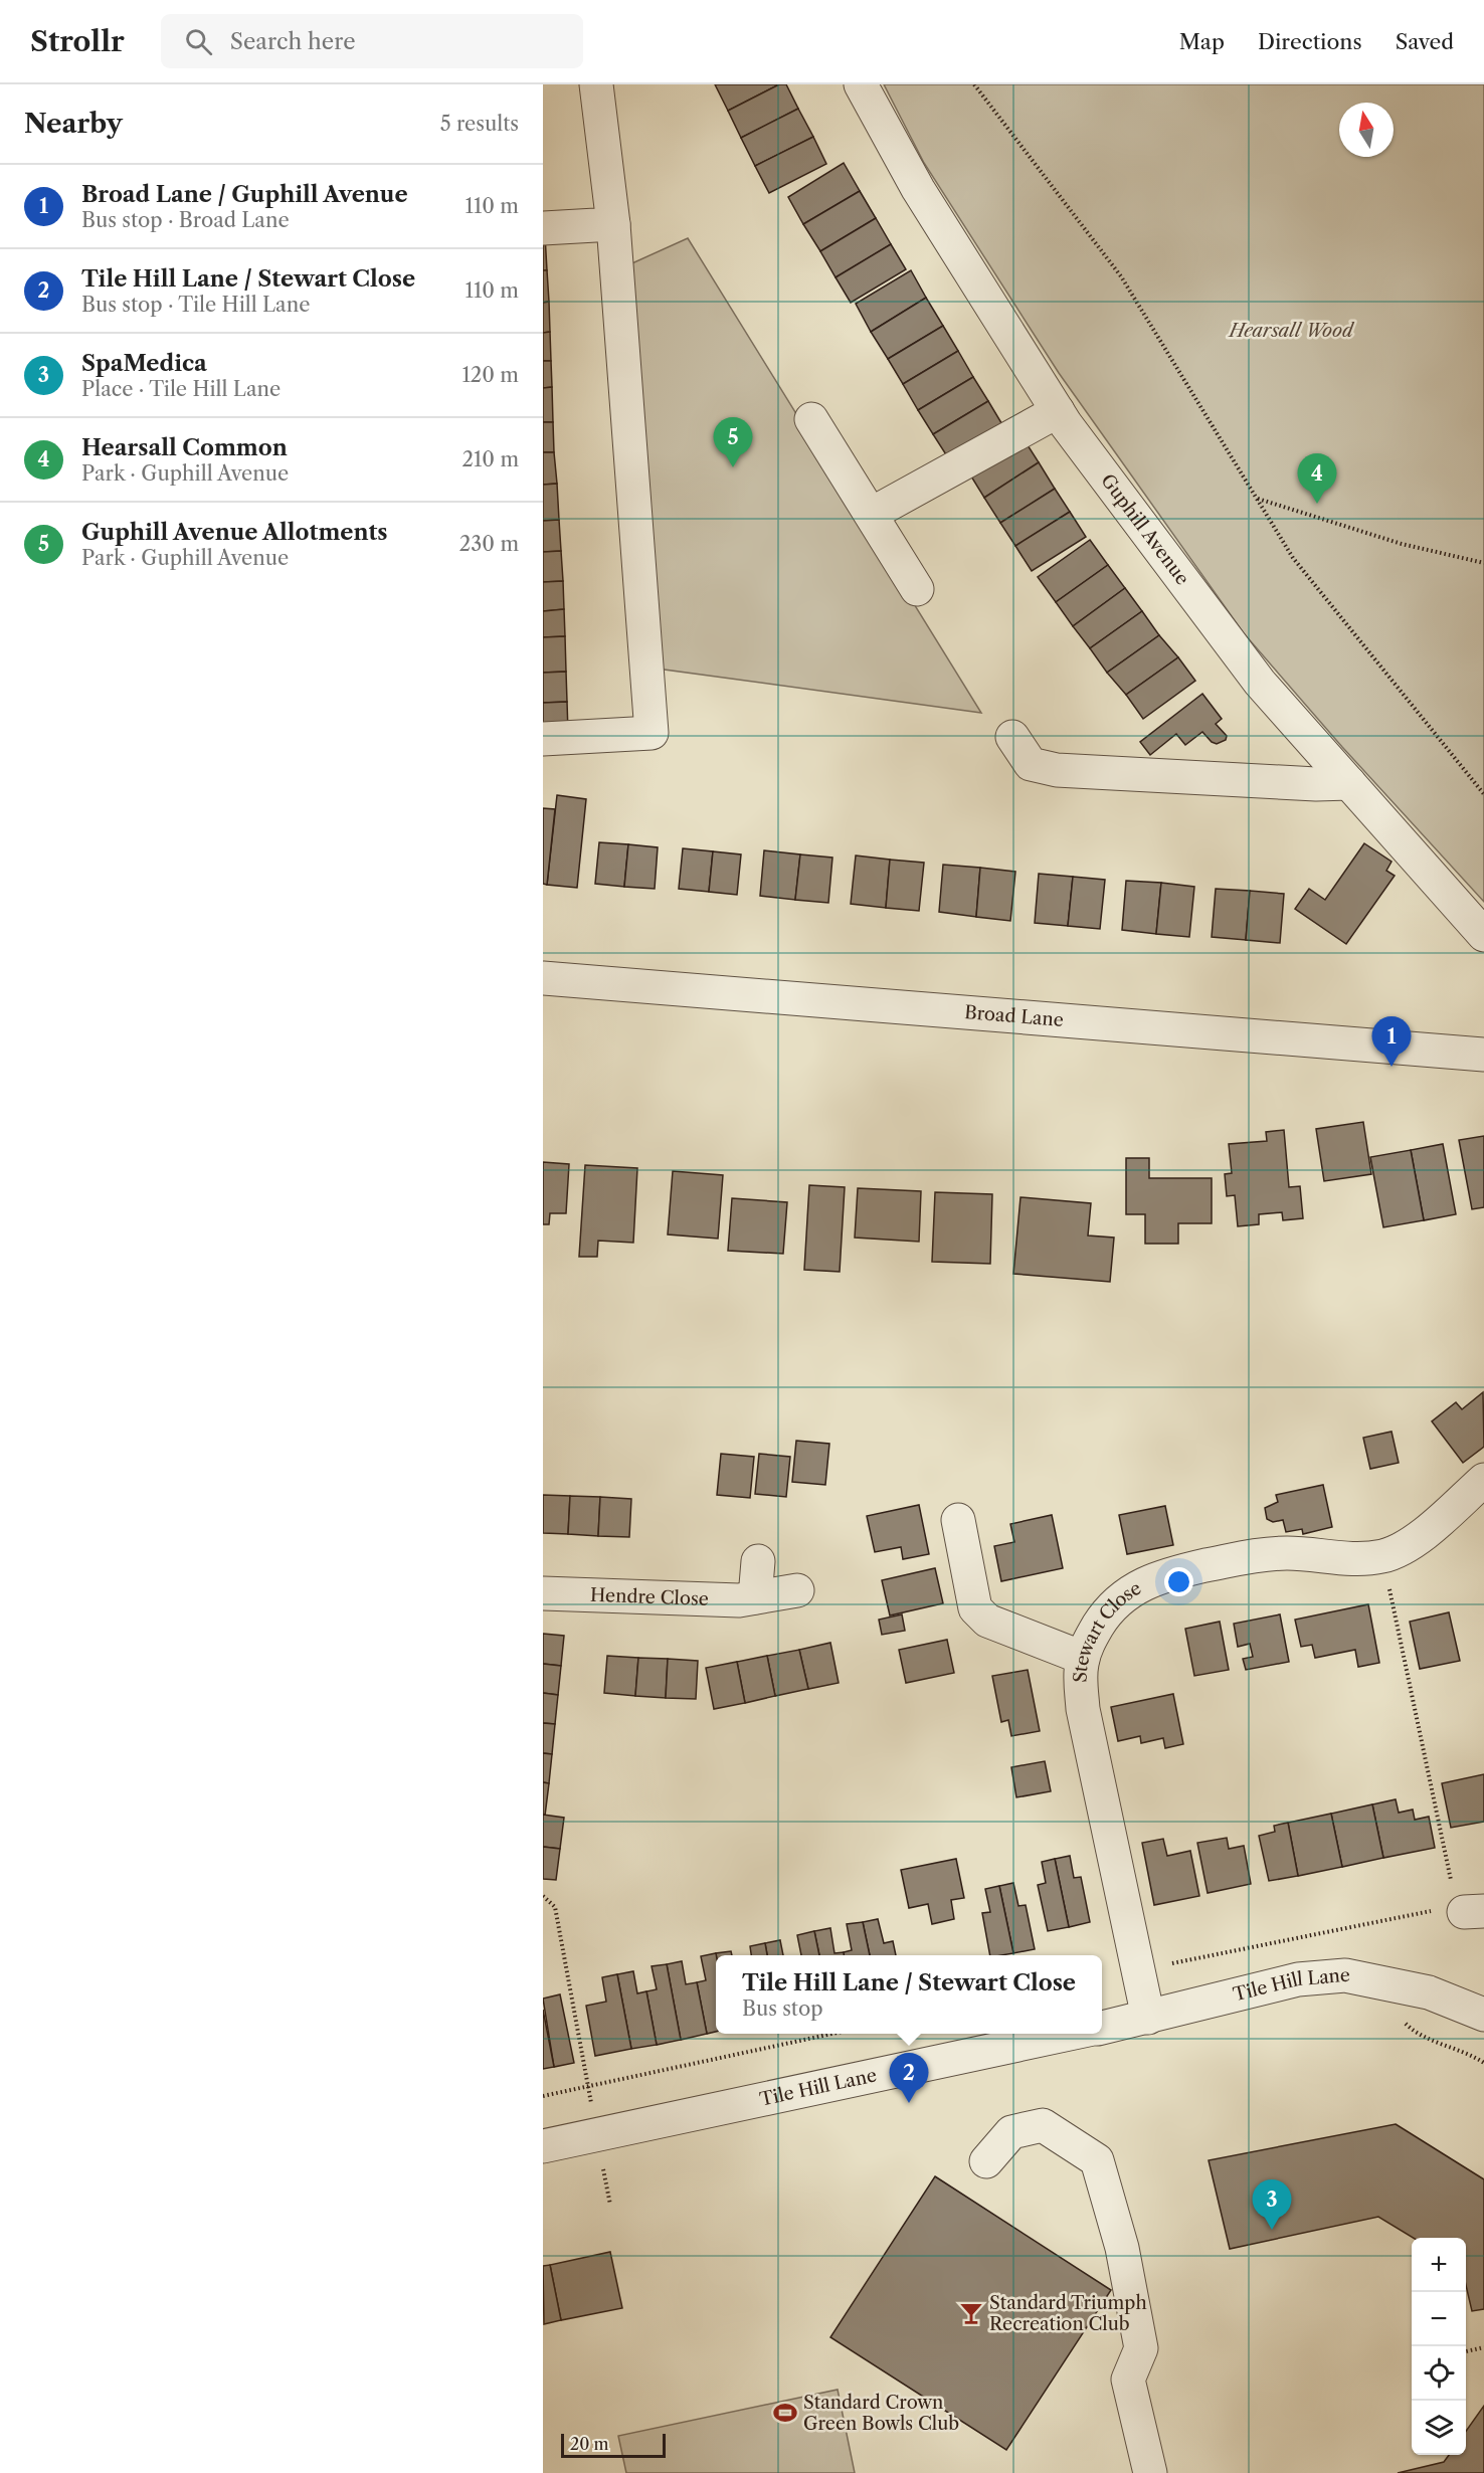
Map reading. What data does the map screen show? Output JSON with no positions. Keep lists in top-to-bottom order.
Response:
{
  "streets": {
    "street": [
      "Guphill Avenue",
      "Broad Lane",
      "Hendre Close",
      "Stewart Close",
      "Tile Hill Lane"
    ]
  },
  "crossings": [
    ["Stewart Close", "Tile Hill Lane"]
  ],
  "parks": ["Hearsall Wood"],
  "places": {
    "bar": ["Standard Triumph Recreation Club"],
    "sports": ["Standard Crown Green Bowls Club"]
  },
  "scale_bar": "20 m",
  "north": "top",
  "page": {
    "header": "Strollr",
    "search": "Search here",
    "nav": ["Map", "Directions", "Saved"],
    "heading": ["Nearby", "5 results"],
    "list": [
      {
        "mark": "1",
        "name": "Broad Lane / Guphill Avenue",
        "note": "Bus stop · Broad Lane",
        "value": "110 m"
      },
      {
        "mark": "2",
        "name": "Tile Hill Lane / Stewart Close",
        "note": "Bus stop · Tile Hill Lane",
        "value": "110 m"
      },
      {
        "mark": "3",
        "name": "SpaMedica",
        "note": "Place · Tile Hill Lane",
        "value": "120 m"
      },
      {
        "mark": "4",
        "name": "Hearsall Common",
        "note": "Park · Guphill Avenue",
        "value": "210 m"
      },
      {
        "mark": "5",
        "name": "Guphill Avenue Allotments",
        "note": "Park · Guphill Avenue",
        "value": "230 m"
      }
    ],
    "pins": [
      "5",
      "4",
      "1",
      "2",
      "3"
    ],
    "popup": ["Tile Hill Lane / Stewart Close", "Bus stop"],
    "map_buttons": ["+", "−"],
    "scale": "20 m"
  }
}
